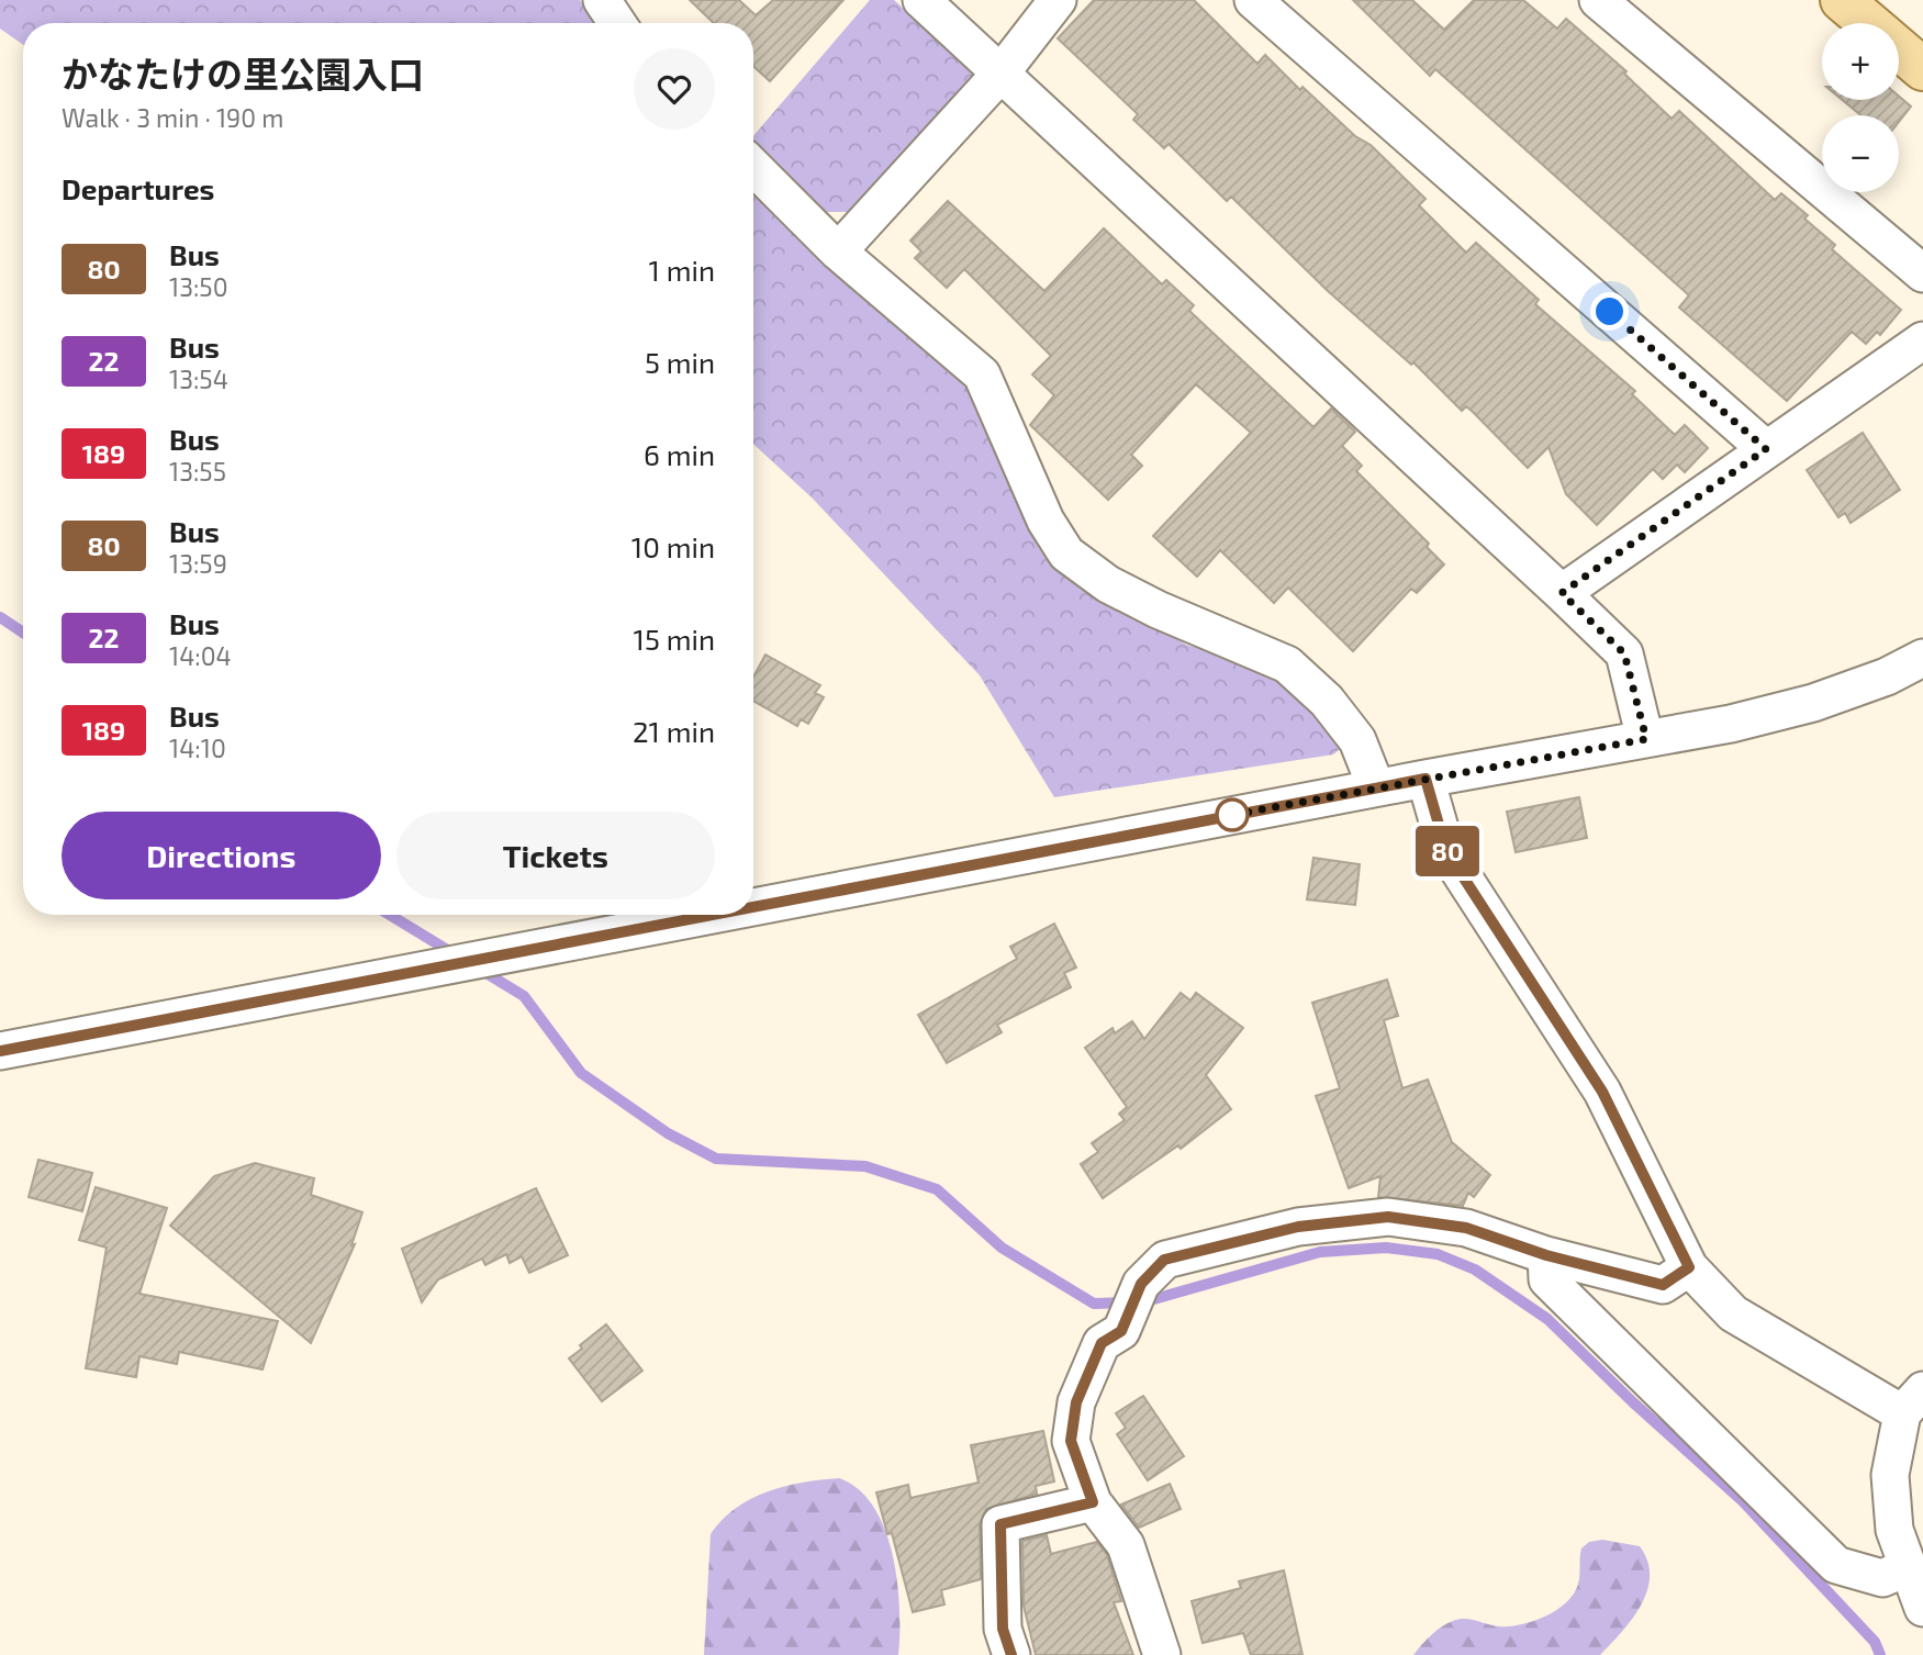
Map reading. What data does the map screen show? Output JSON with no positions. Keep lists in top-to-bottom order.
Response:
{
  "lines": ["bus line 80"],
  "page": {
    "on_map": "80",
    "map_buttons": ["+", "−"],
    "heading": [
      ["かなたけの里公園入口", "Walk · 3 min · 190 m"],
      "Departures"
    ],
    "list": [
      {
        "mark": "80",
        "name": "Bus",
        "note": "13:50",
        "value": "1 min"
      },
      {
        "mark": "22",
        "name": "Bus",
        "note": "13:54",
        "value": "5 min"
      },
      {
        "mark": "189",
        "name": "Bus",
        "note": "13:55",
        "value": "6 min"
      },
      {
        "mark": "80",
        "name": "Bus",
        "note": "13:59",
        "value": "10 min"
      },
      {
        "mark": "22",
        "name": "Bus",
        "note": "14:04",
        "value": "15 min"
      },
      {
        "mark": "189",
        "name": "Bus",
        "note": "14:10",
        "value": "21 min"
      }
    ],
    "buttons": ["Directions", "Tickets"]
  }
}
